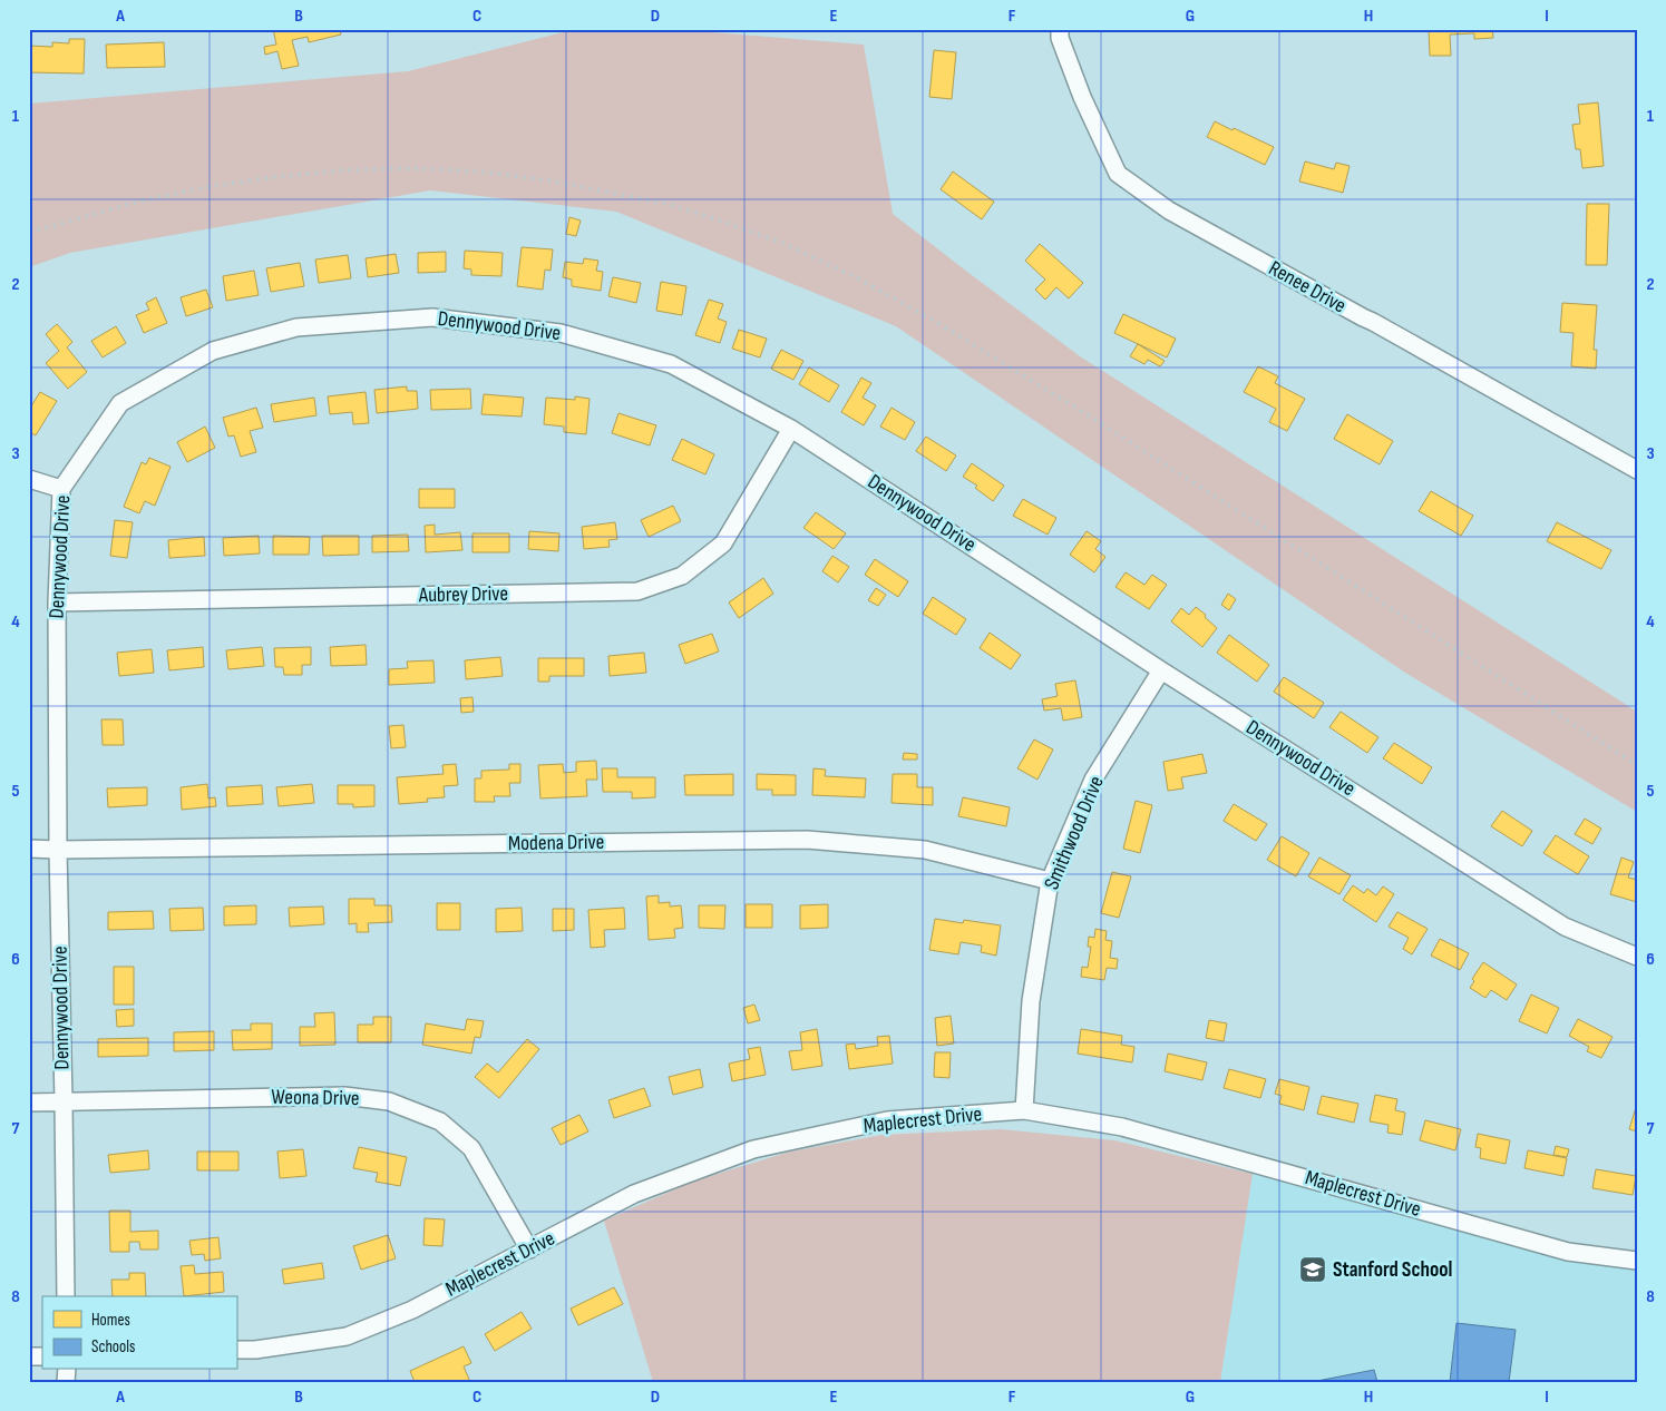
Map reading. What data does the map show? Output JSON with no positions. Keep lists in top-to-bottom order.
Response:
{
  "streets": {
    "street": [
      "Renee Drive",
      "Dennywood Drive",
      "Aubrey Drive",
      "Smithwood Drive",
      "Modena Drive",
      "Weona Drive",
      "Maplecrest Drive"
    ]
  },
  "crossings": [
    ["Dennywood Drive", "Aubrey Drive"],
    ["Dennywood Drive", "Smithwood Drive"],
    ["Dennywood Drive", "Modena Drive"],
    ["Dennywood Drive", "Weona Drive"],
    ["Smithwood Drive", "Modena Drive"],
    ["Smithwood Drive", "Maplecrest Drive"],
    ["Weona Drive", "Maplecrest Drive"]
  ],
  "places": {
    "school or university": ["Stanford School"]
  },
  "legend": ["Homes", "Schools"],
  "grid": {
    "columns": [
      "A",
      "B",
      "C",
      "D",
      "E",
      "F",
      "G",
      "H",
      "I"
    ],
    "rows": [
      "1",
      "2",
      "3",
      "4",
      "5",
      "6",
      "7",
      "8"
    ]
  }
}
